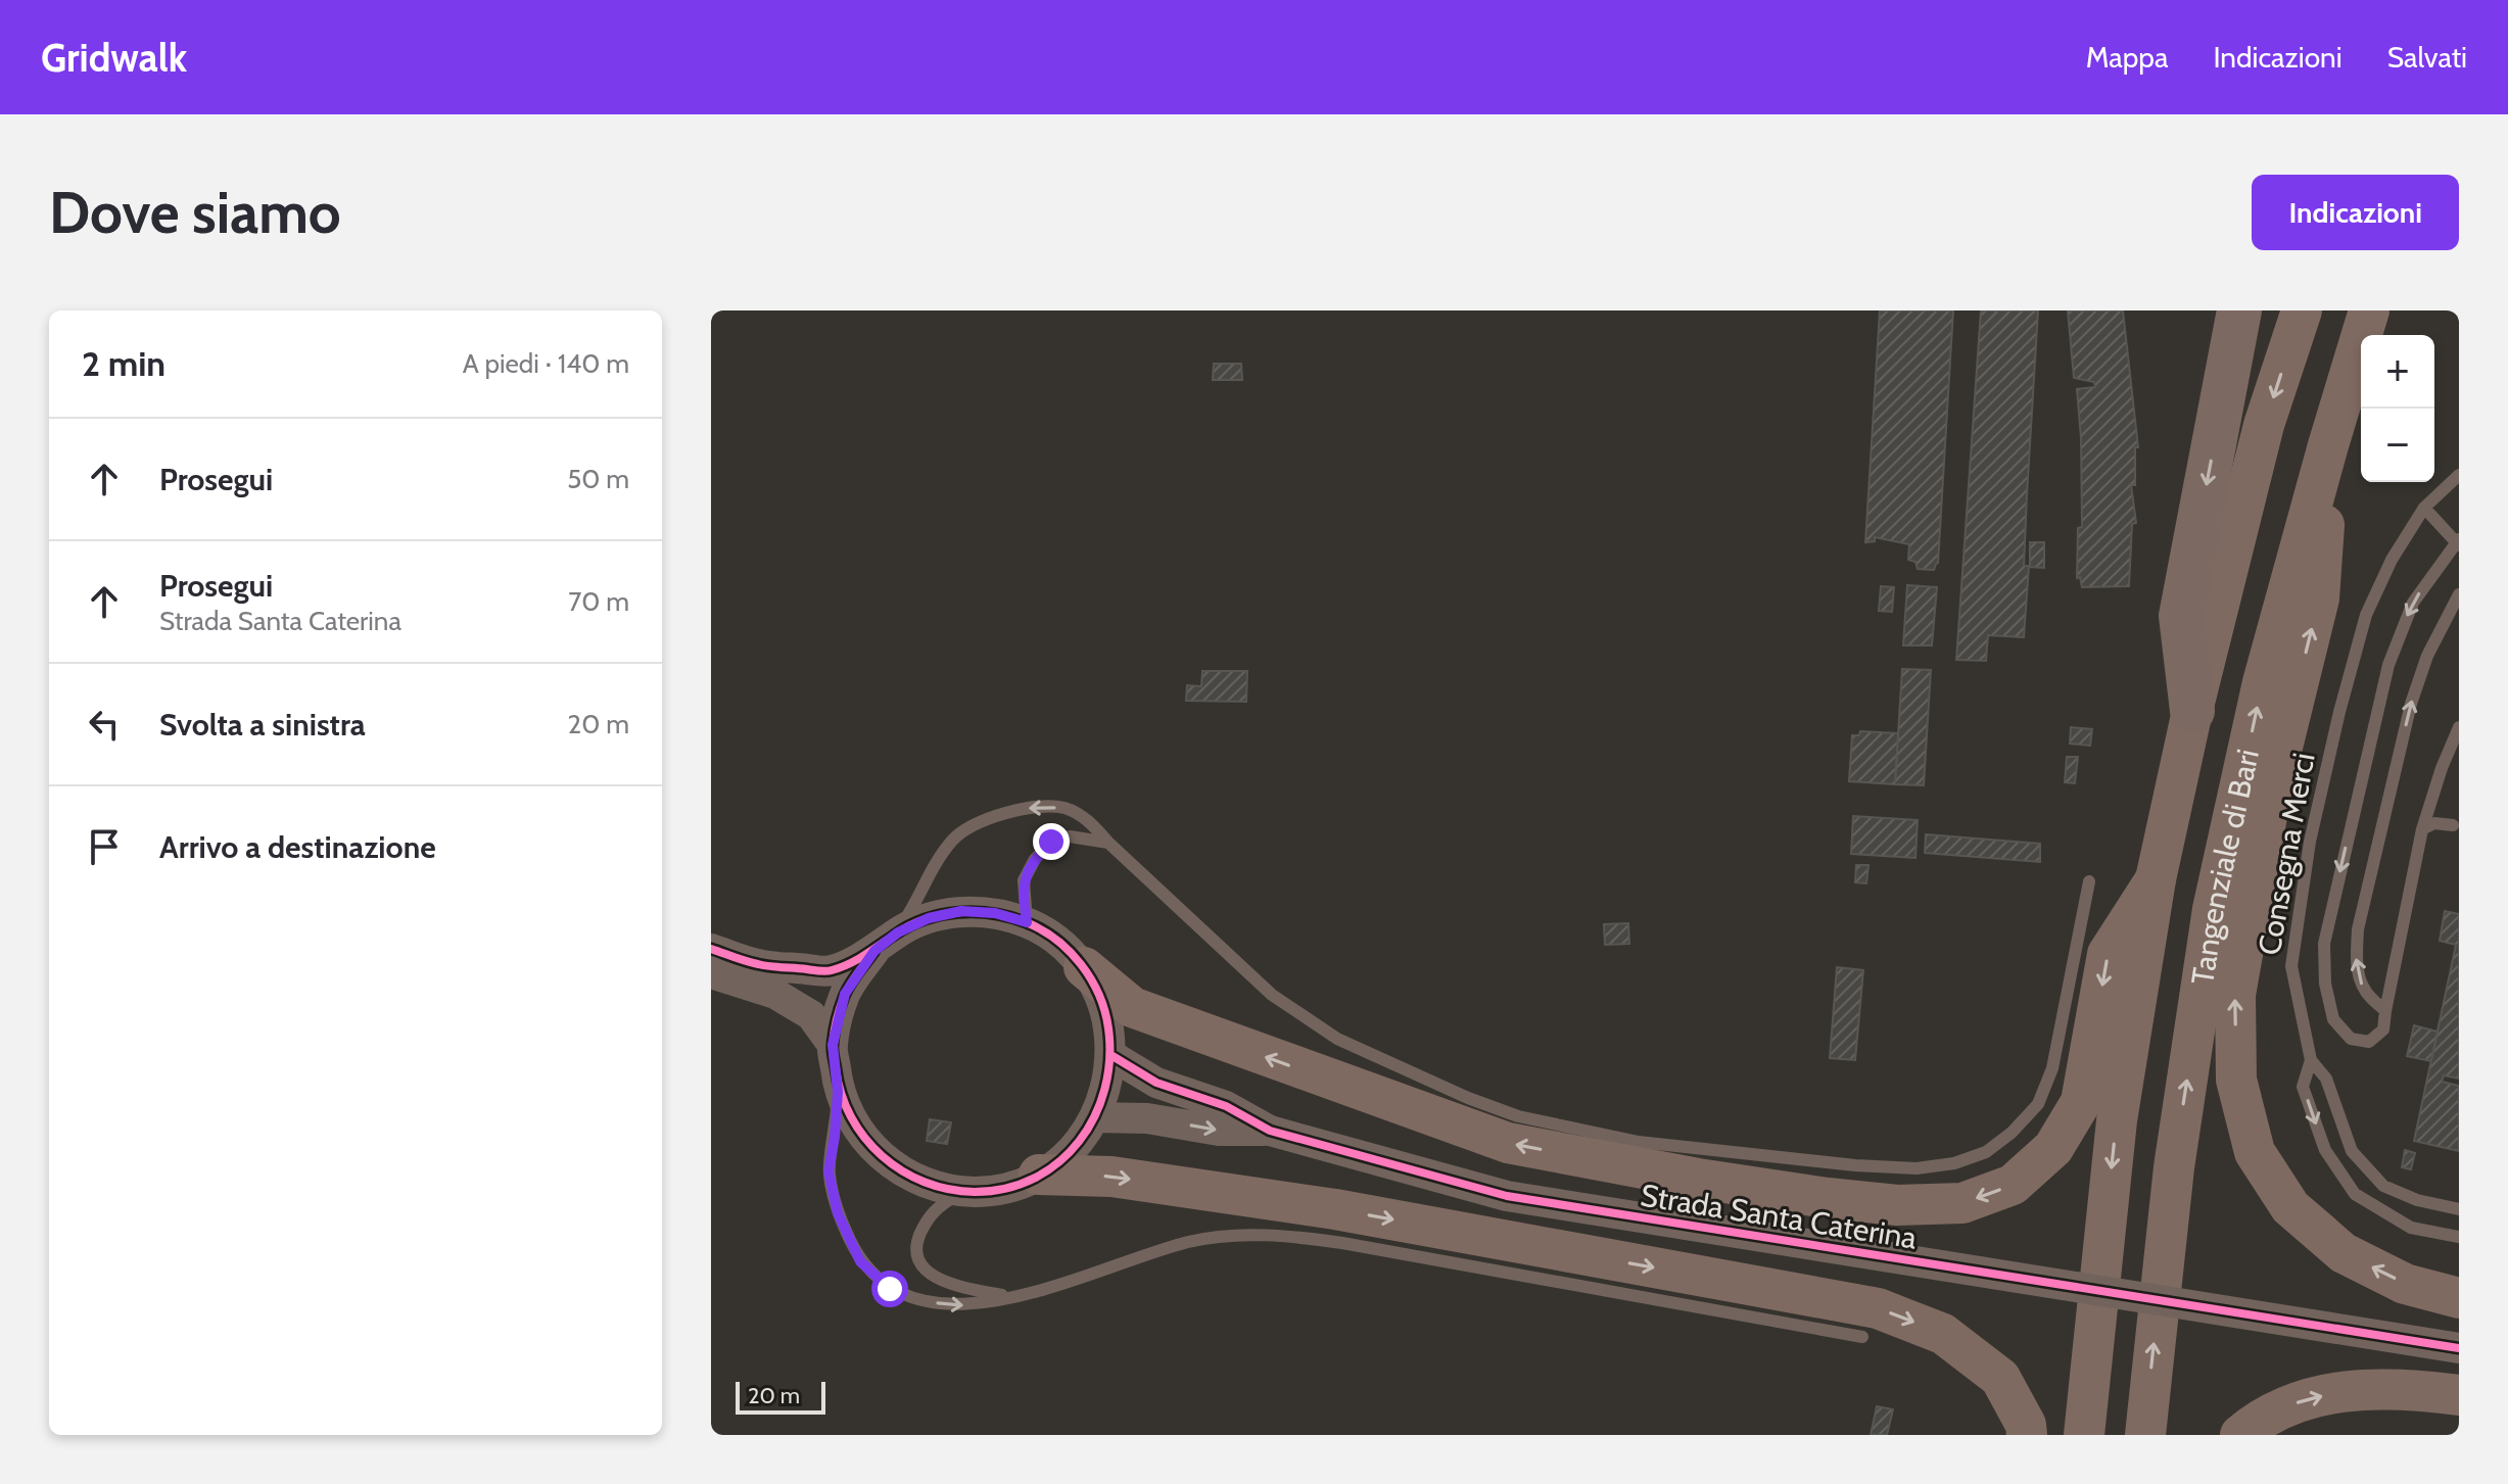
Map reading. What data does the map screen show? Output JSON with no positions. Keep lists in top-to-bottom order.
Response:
{
  "streets": {
    "highway": ["Tangenziale di Bari"],
    "street": ["Strada Santa Caterina"],
    "lane": ["Consegna Merci"]
  },
  "scale_bar": "20 m",
  "page": {
    "header": "Gridwalk",
    "nav": ["Mappa", "Indicazioni", "Salvati"],
    "buttons": "Indicazioni",
    "title": "Dove siamo",
    "heading": ["2 min", "A piedi · 140 m"],
    "map_buttons": ["+", "−"],
    "list": [
      ["Prosegui", "50 m"],
      ["Prosegui", "Strada Santa Caterina", "70 m"],
      ["Svolta a sinistra", "20 m"],
      "Arrivo a destinazione"
    ],
    "scale": "20 m"
  }
}
